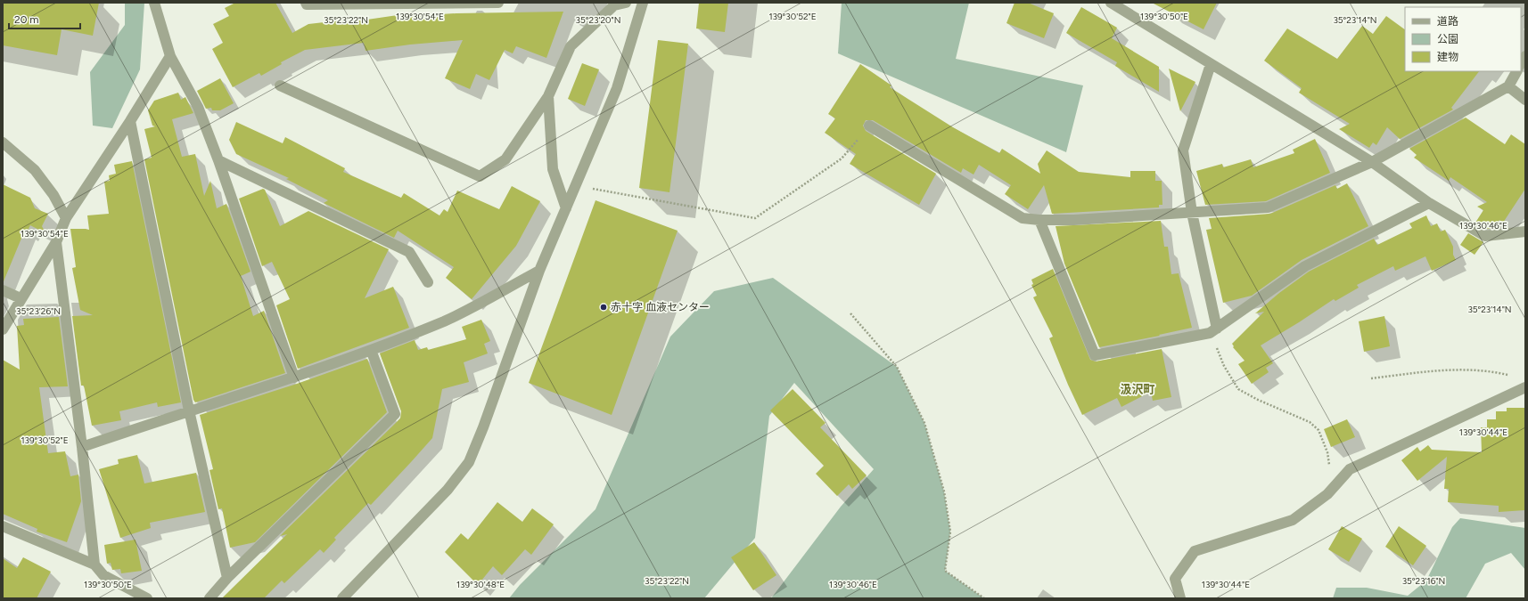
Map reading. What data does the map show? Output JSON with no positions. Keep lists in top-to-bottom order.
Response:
{
  "districts": ["汲沢町"],
  "places": ["赤十字 血液センター"],
  "legend": ["道路", "公園", "建物"],
  "scale_bar": "20 m",
  "coordinates": [
    "139°30'54\"E",
    "139°30'52\"E",
    "139°30'50\"E",
    "35°23'22\"N",
    "35°23'20\"N",
    "35°23'14\"N",
    "139°30'46\"E",
    "35°23'26\"N",
    "139°30'44\"E",
    "35°23'16\"N",
    "139°30'48\"E"
  ]
}
